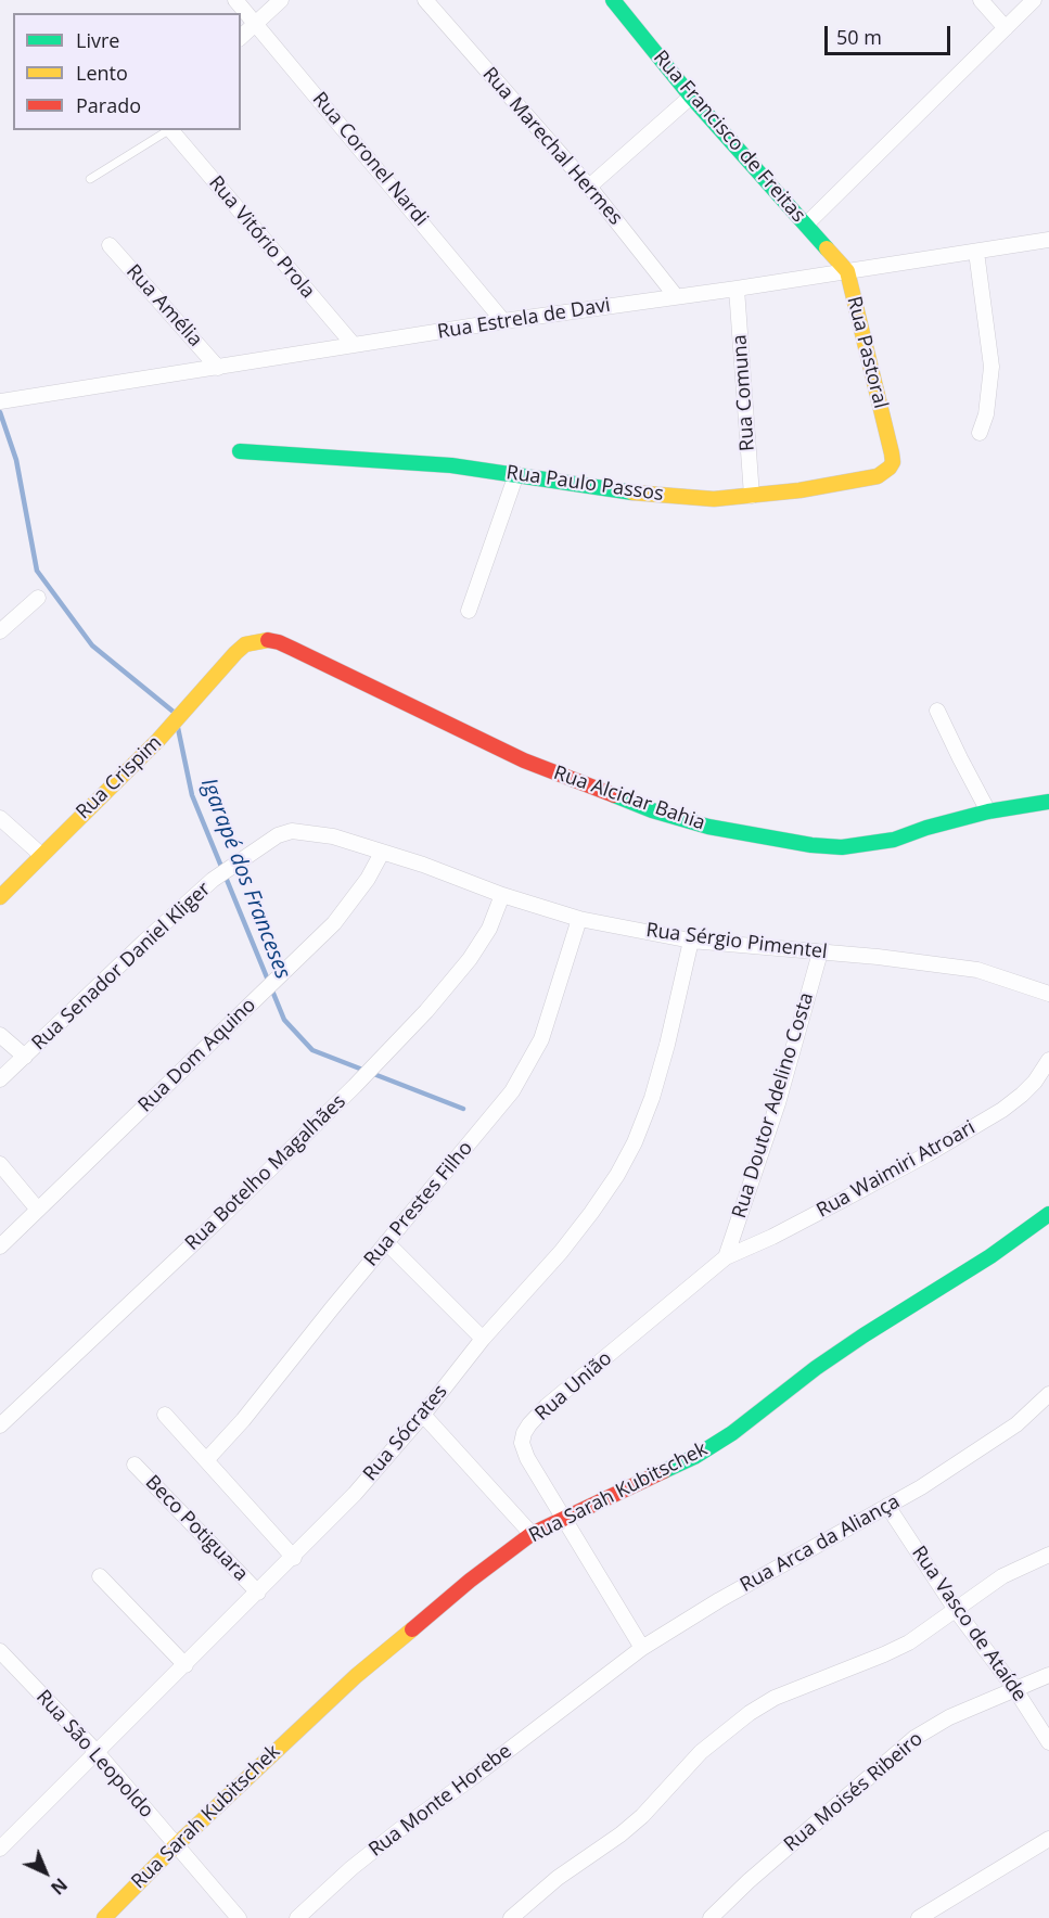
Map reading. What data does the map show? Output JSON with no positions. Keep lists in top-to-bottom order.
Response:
{
  "streets": {
    "street": [
      "Rua Francisco de Freitas",
      "Rua Marechal Hermes",
      "Rua Coronel Nardi",
      "Rua Vitório Prola",
      "Rua Amélia",
      "Rua Estrela de Davi",
      "Rua Pastoral",
      "Rua Comuna",
      "Rua Paulo Passos",
      "Rua Crispim",
      "Rua Alcidar Bahia",
      "Rua Sérgio Pimentel",
      "Rua Senador Daniel Kliger",
      "Rua Dom Aquino",
      "Rua Doutor Adelino Costa",
      "Rua Waimiri Atroari",
      "Rua Botelho Magalhães",
      "Rua Prestes Filho",
      "Rua União",
      "Rua Sócrates",
      "Rua Sarah Kubitschek",
      "Beco Potiguara",
      "Rua Arca da Aliança",
      "Rua Vasco de Ataíde",
      "Rua São Leopoldo",
      "Rua Moisés Ribeiro",
      "Rua Monte Horebe"
    ]
  },
  "crossings": [
    ["Rua Francisco de Freitas", "Rua Estrela de Davi"],
    ["Rua Francisco de Freitas", "Rua Pastoral"],
    ["Rua Marechal Hermes", "Rua Estrela de Davi"],
    ["Rua Coronel Nardi", "Rua Estrela de Davi"],
    ["Rua Vitório Prola", "Rua Estrela de Davi"],
    ["Rua Amélia", "Rua Estrela de Davi"],
    ["Rua Estrela de Davi", "Rua Pastoral"],
    ["Rua Estrela de Davi", "Rua Comuna"],
    ["Rua Pastoral", "Rua Paulo Passos"],
    ["Rua Comuna", "Rua Paulo Passos"],
    ["Rua Crispim", "Rua Alcidar Bahia"],
    ["Rua Sérgio Pimentel", "Rua Senador Daniel Kliger"],
    ["Rua Sérgio Pimentel", "Rua Dom Aquino"],
    ["Rua Sérgio Pimentel", "Rua Doutor Adelino Costa"],
    ["Rua Sérgio Pimentel", "Rua Botelho Magalhães"],
    ["Rua Sérgio Pimentel", "Rua Prestes Filho"],
    ["Rua Sérgio Pimentel", "Rua Sócrates"],
    ["Rua Doutor Adelino Costa", "Rua Waimiri Atroari"],
    ["Rua Doutor Adelino Costa", "Rua União"],
    ["Rua Waimiri Atroari", "Rua União"],
    ["Rua União", "Rua Sarah Kubitschek"],
    ["Rua União", "Rua Arca da Aliança"],
    ["Rua Sócrates", "Beco Potiguara"],
    ["Rua Sócrates", "Rua São Leopoldo"],
    ["Rua Sarah Kubitschek", "Rua São Leopoldo"],
    ["Rua Arca da Aliança", "Rua Vasco de Ataíde"],
    ["Rua Arca da Aliança", "Rua Monte Horebe"],
    ["Rua Vasco de Ataíde", "Rua Moisés Ribeiro"]
  ],
  "water": ["Igarapé dos Franceses"],
  "legend": ["Livre", "Lento", "Parado"],
  "scale_bar": "50 m",
  "north": "bottom right"
}
